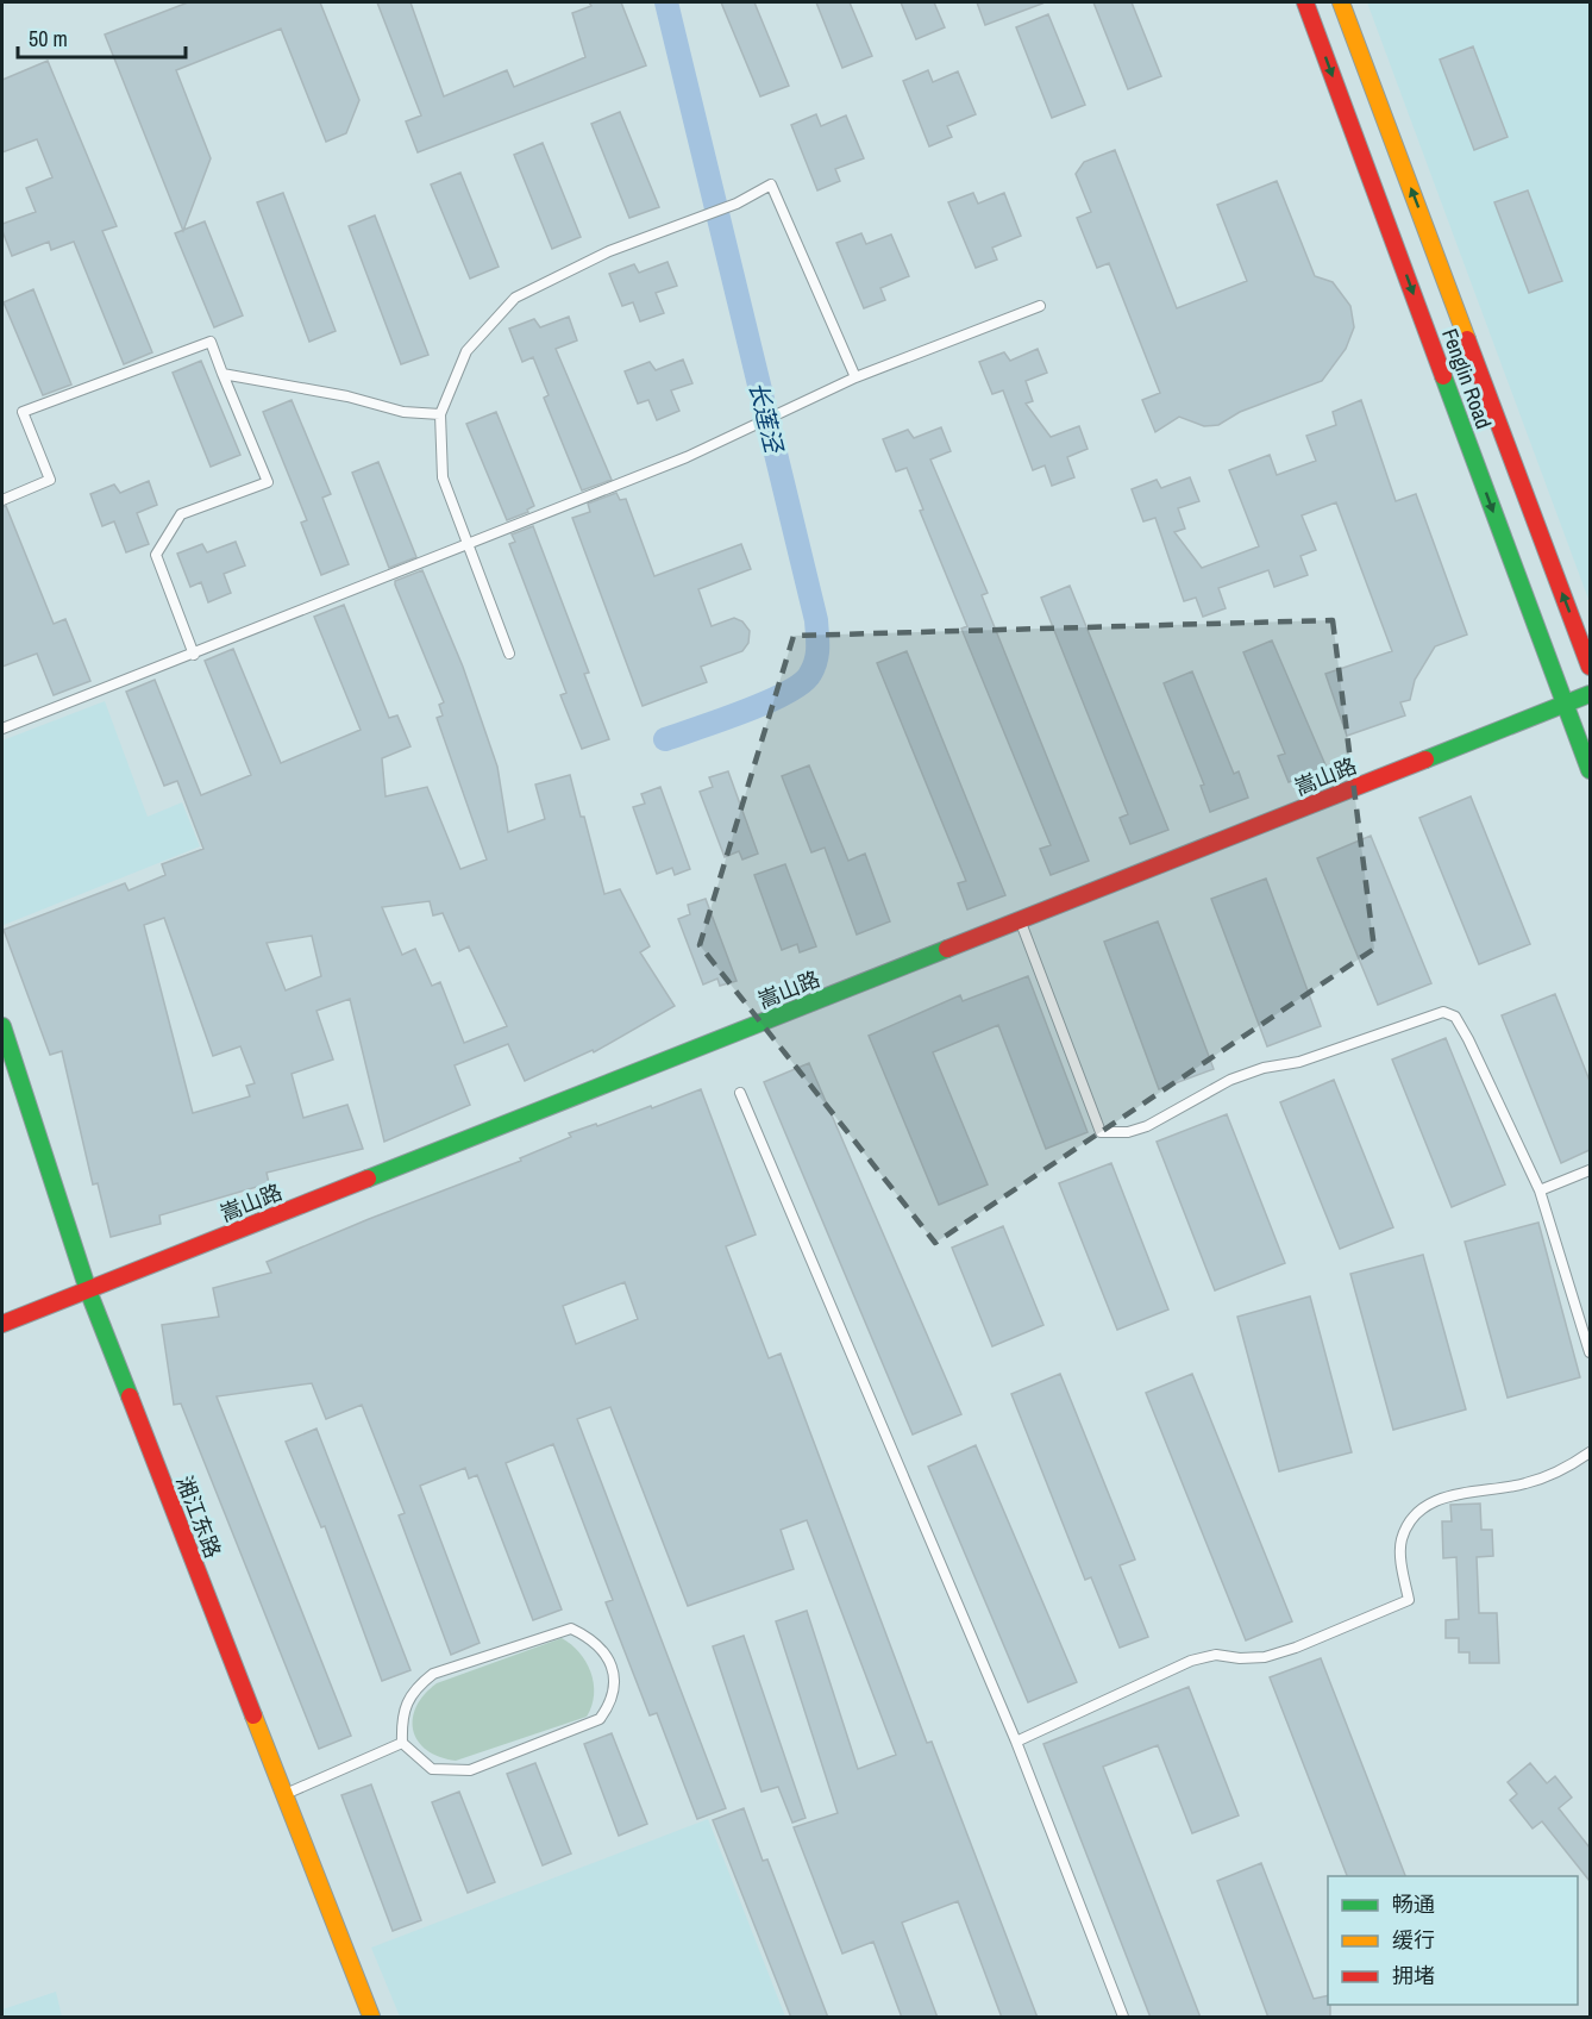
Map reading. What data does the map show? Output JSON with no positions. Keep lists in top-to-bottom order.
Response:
{
  "streets": {
    "street": ["Fenglin Road", "嵩山路", "湘江东路"]
  },
  "crossings": [
    ["Fenglin Road", "嵩山路"],
    ["嵩山路", "湘江东路"]
  ],
  "water": ["长莲泾"],
  "legend": ["畅通", "缓行", "拥堵"],
  "scale_bar": "50 m"
}
